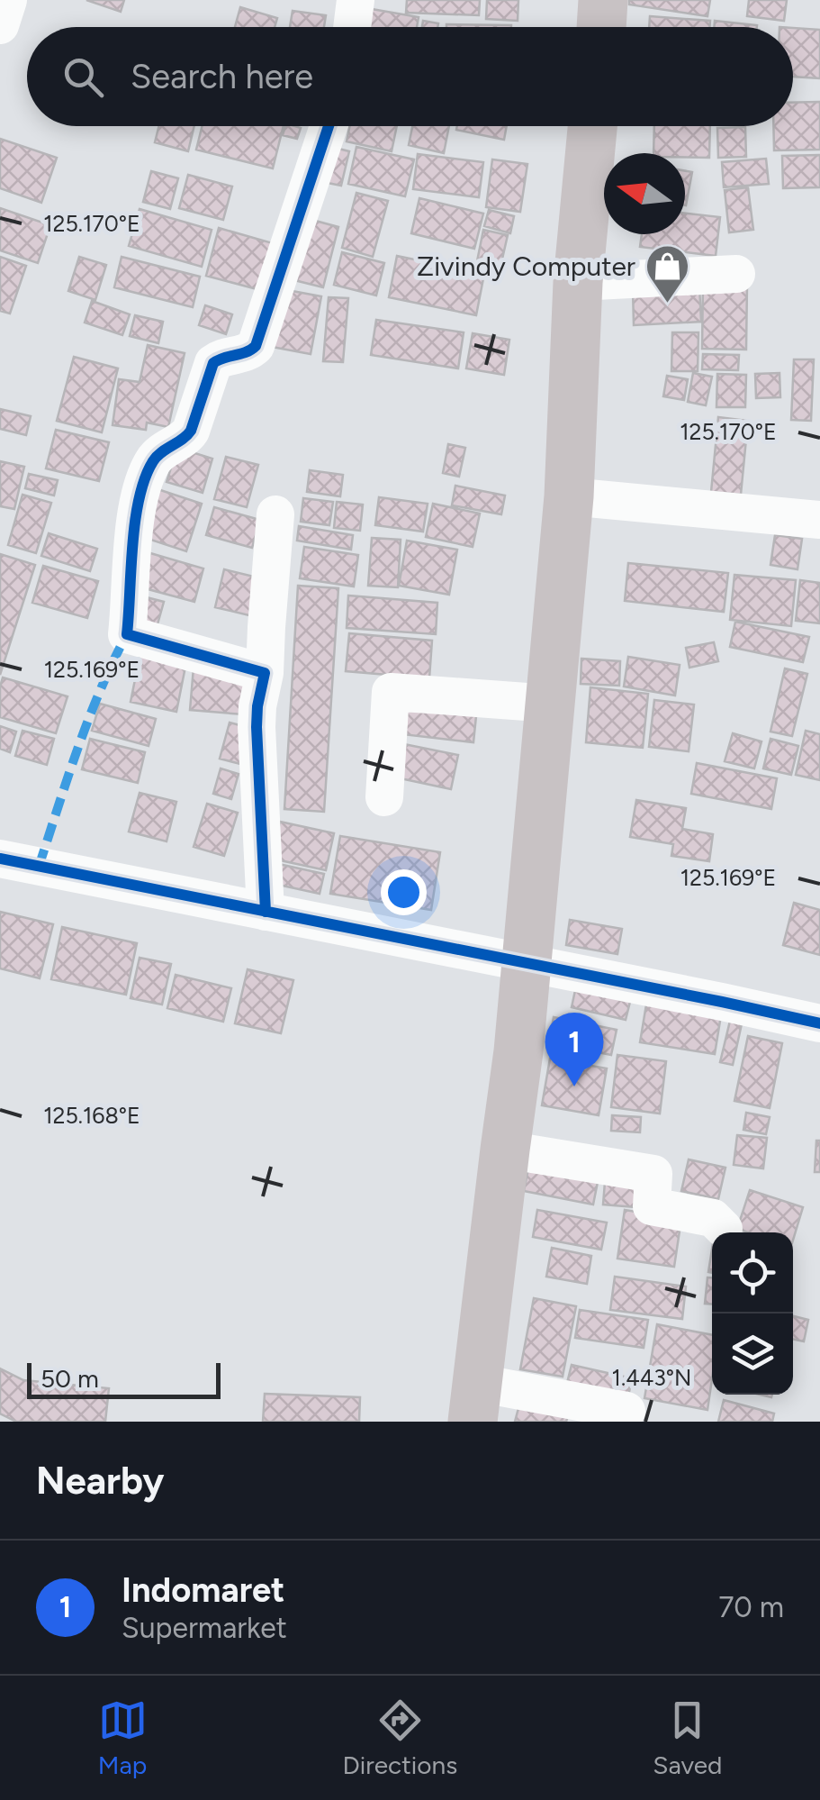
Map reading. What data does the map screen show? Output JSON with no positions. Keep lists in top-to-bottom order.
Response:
{
  "places": {
    "shop": ["Zivindy Computer"]
  },
  "scale_bar": "50 m",
  "north": "left",
  "page": {
    "search": "Search here",
    "pins": "1",
    "scale": "50 m",
    "heading": "Nearby",
    "list": [
      {
        "mark": "1",
        "name": "Indomaret",
        "note": "Supermarket",
        "value": "70 m"
      }
    ],
    "nav": ["Map", "Directions", "Saved"]
  },
  "coordinates": [
    "125.170°E",
    "125.169°E",
    "125.168°E",
    "1.443°N"
  ]
}
